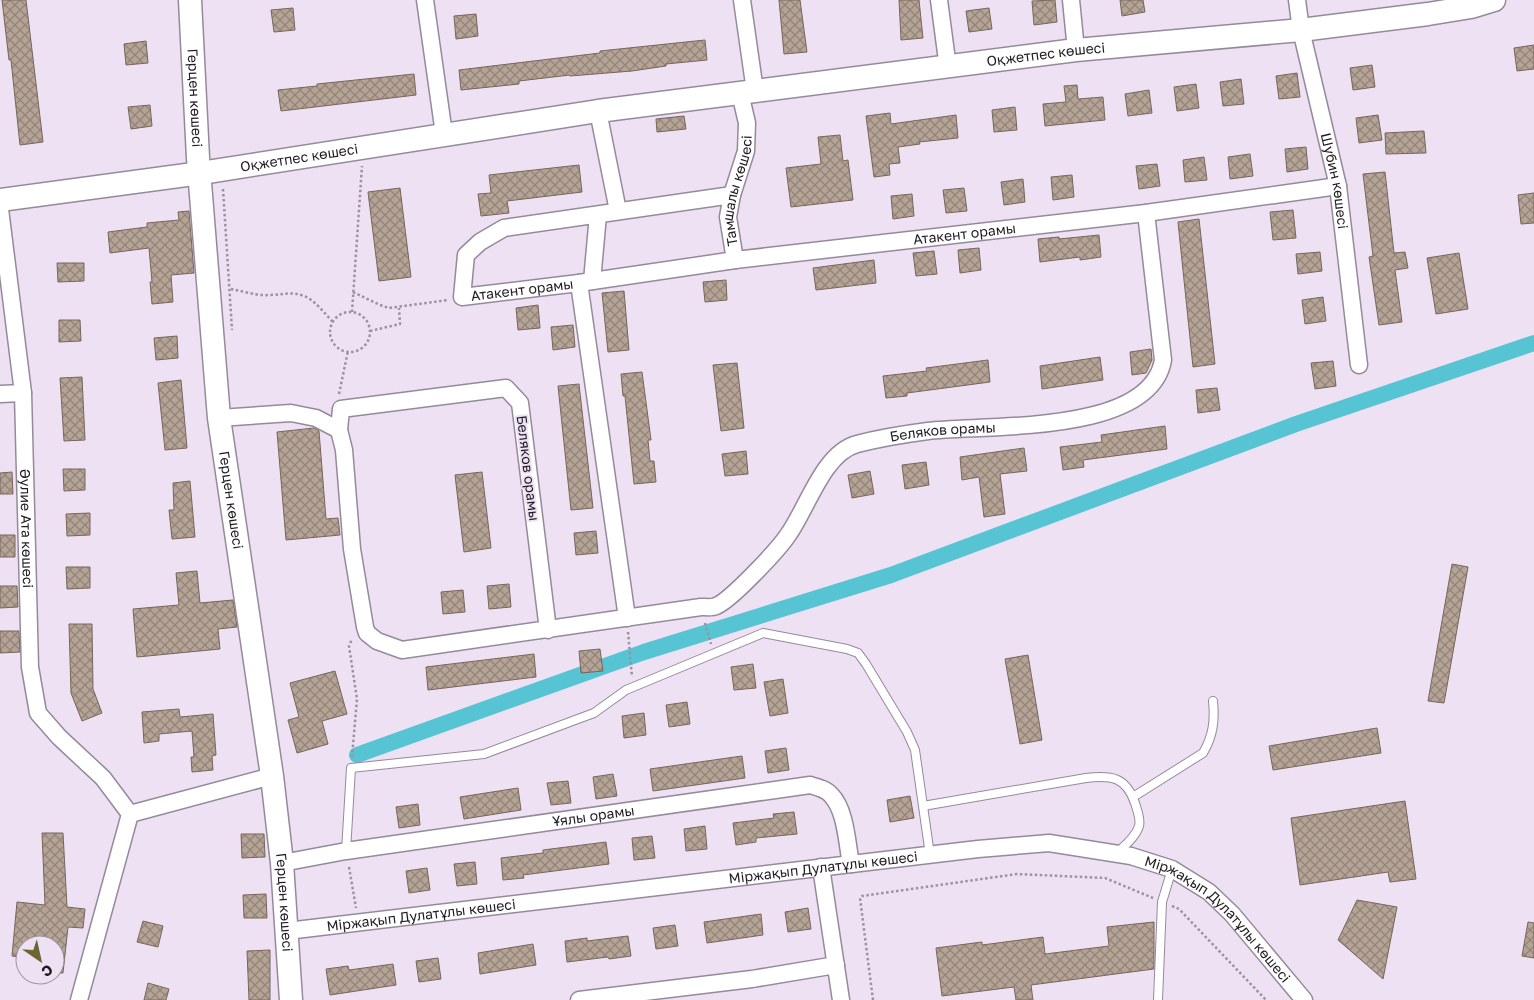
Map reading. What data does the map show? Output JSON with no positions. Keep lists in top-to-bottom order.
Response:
{
  "streets": {
    "street": [
      "Оқжетпес көшесі",
      "Герцен көшесі",
      "Шубин көшесі",
      "Тамшалы көшесі",
      "Атакент орамы",
      "Беляков орамы",
      "Әулие Ата көшесі",
      "Ұялы орамы",
      "Міржақып Дулатұлы көшесі"
    ]
  },
  "crossings": [
    ["Оқжетпес көшесі", "Герцен көшесі"],
    ["Оқжетпес көшесі", "Шубин көшесі"],
    ["Оқжетпес көшесі", "Тамшалы көшесі"],
    ["Герцен көшесі", "Ұялы орамы"],
    ["Герцен көшесі", "Міржақып Дулатұлы көшесі"],
    ["Шубин көшесі", "Атакент орамы"],
    ["Тамшалы көшесі", "Атакент орамы"],
    ["Атакент орамы", "Беляков орамы"],
    ["Ұялы орамы", "Міржақып Дулатұлы көшесі"]
  ],
  "north": "bottom right"
}
